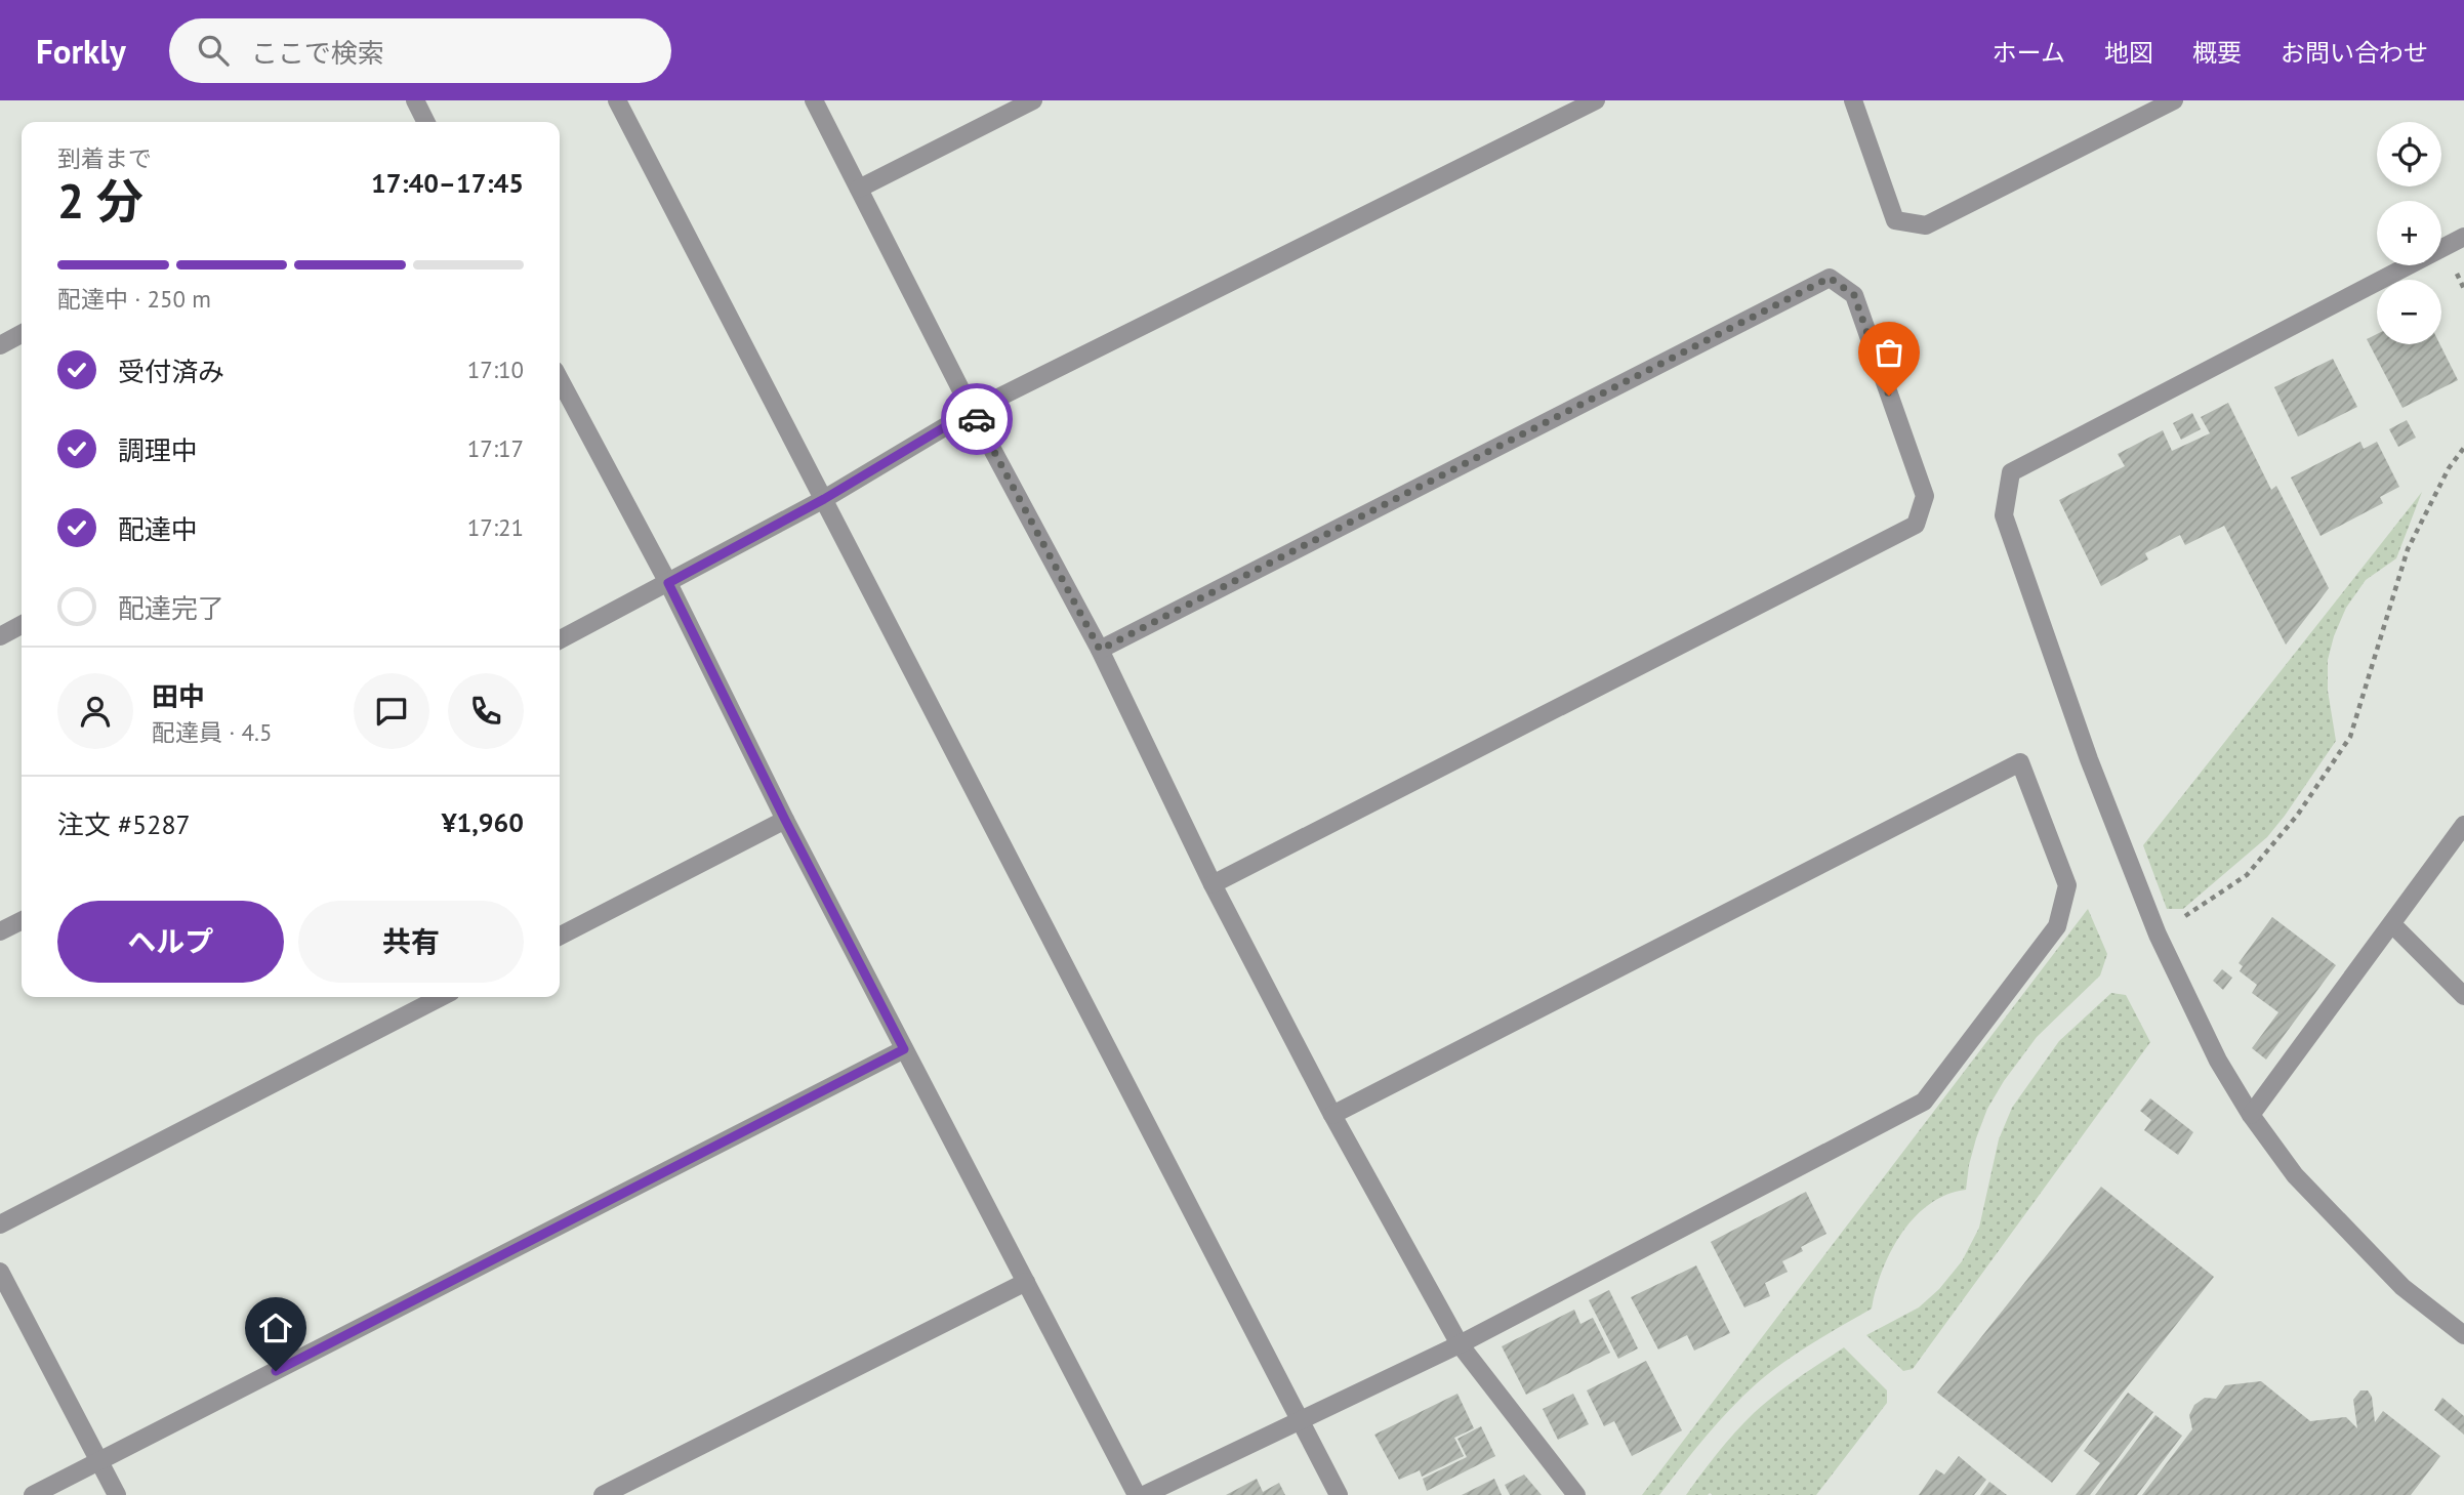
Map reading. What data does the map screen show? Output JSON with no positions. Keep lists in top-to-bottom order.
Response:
{
  "page": {
    "header": "Forkly",
    "search": "ここで検索",
    "nav": [
      "ホーム",
      "地図",
      "概要",
      "お問い合わせ"
    ],
    "map_buttons": ["+", "−"],
    "heading": ["2 分", "到着まで", "17:40–17:45"],
    "panel": [
      "田中",
      "配達員 · 4.5",
      "注文 #5287",
      "¥1,960"
    ],
    "bar": "配達中 · 250 m",
    "list": [
      ["受付済み", "17:10"],
      ["調理中", "17:17"],
      ["配達中", "17:21"],
      "配達完了"
    ],
    "buttons": ["ヘルプ", "共有"]
  }
}
